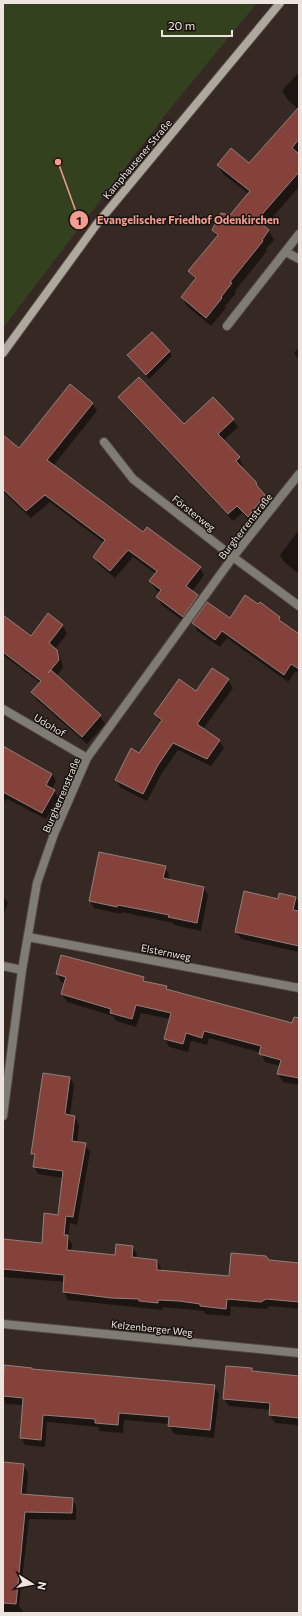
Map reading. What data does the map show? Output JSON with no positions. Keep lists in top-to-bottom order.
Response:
{
  "streets": {
    "main road": ["Kamphausener Straße"],
    "street": [
      "Försterweg",
      "Burgherrenstraße",
      "Udohof",
      "Elsternweg",
      "Kelzenberger Weg"
    ]
  },
  "crossings": [
    ["Försterweg", "Burgherrenstraße"],
    ["Burgherrenstraße", "Udohof"],
    ["Burgherrenstraße", "Elsternweg"]
  ],
  "places": ["Evangelischer Friedhof Odenkirchen"],
  "scale_bar": "20 m",
  "north": "right"
}
